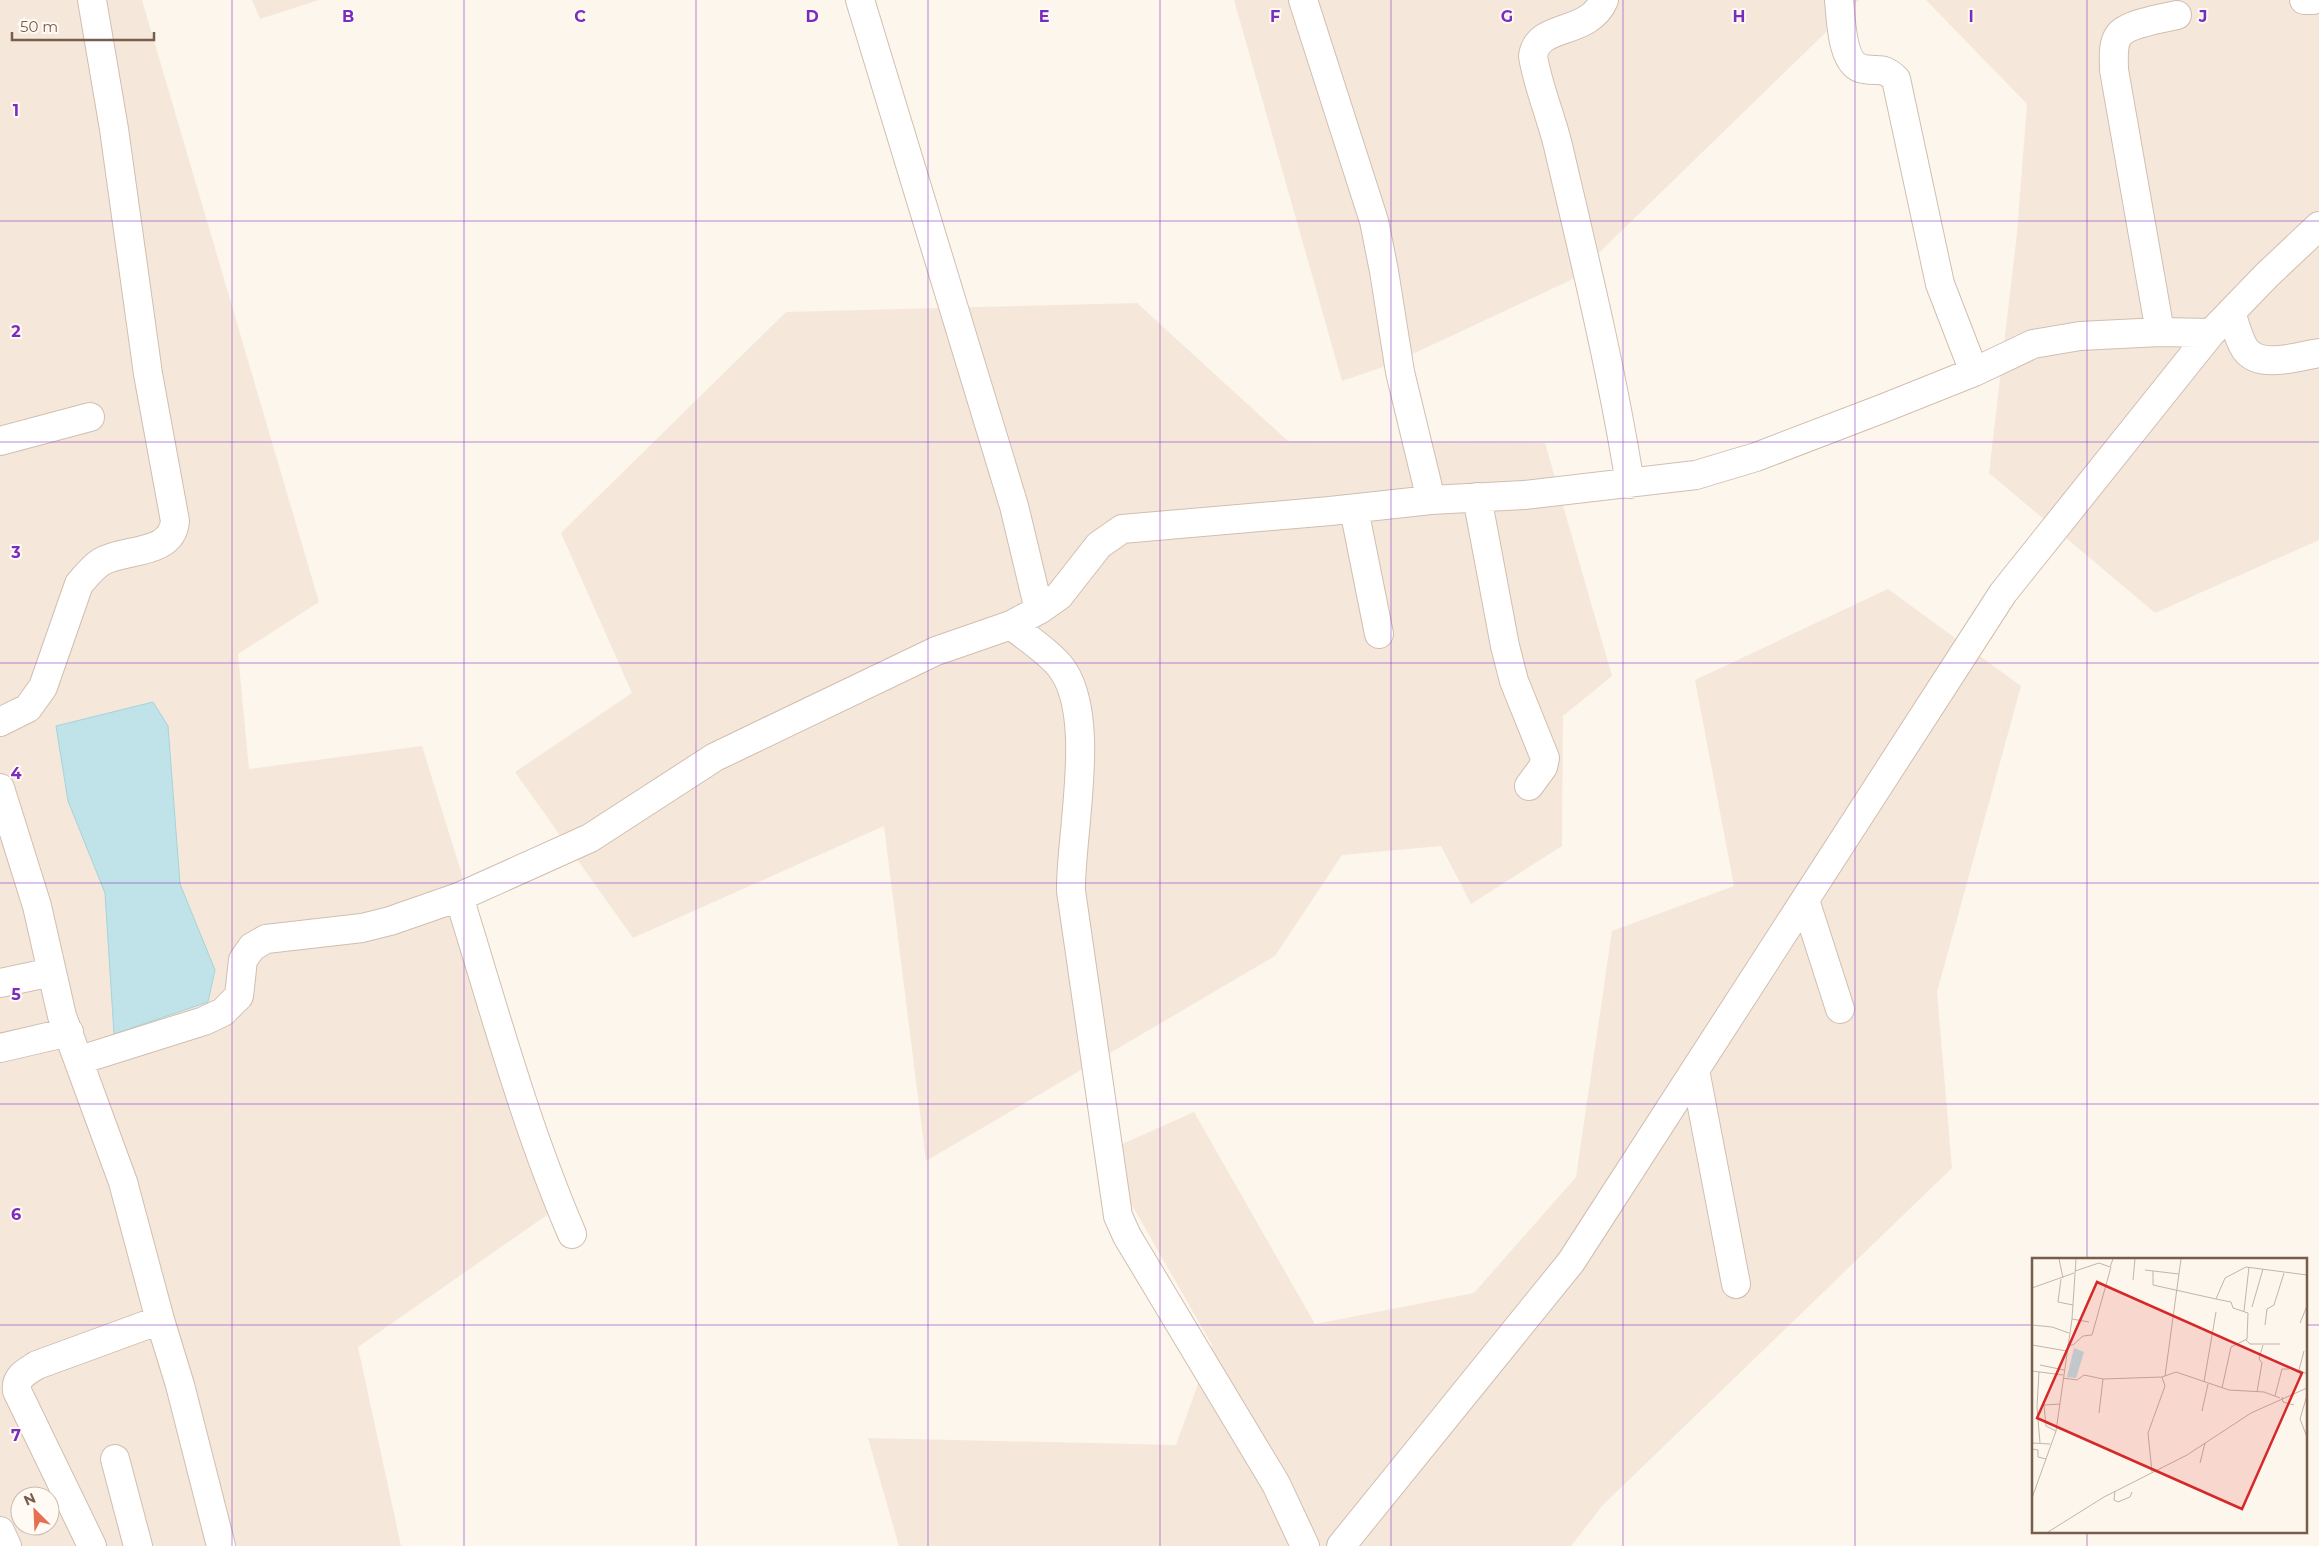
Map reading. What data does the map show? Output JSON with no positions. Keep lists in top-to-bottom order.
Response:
{
  "scale_bar": "50 m",
  "north": "top left",
  "grid": {
    "columns": [
      "B",
      "C",
      "D",
      "E",
      "F",
      "G",
      "H",
      "I",
      "J"
    ],
    "rows": [
      "1",
      "2",
      "3",
      "4",
      "5",
      "6",
      "7"
    ]
  }
}
